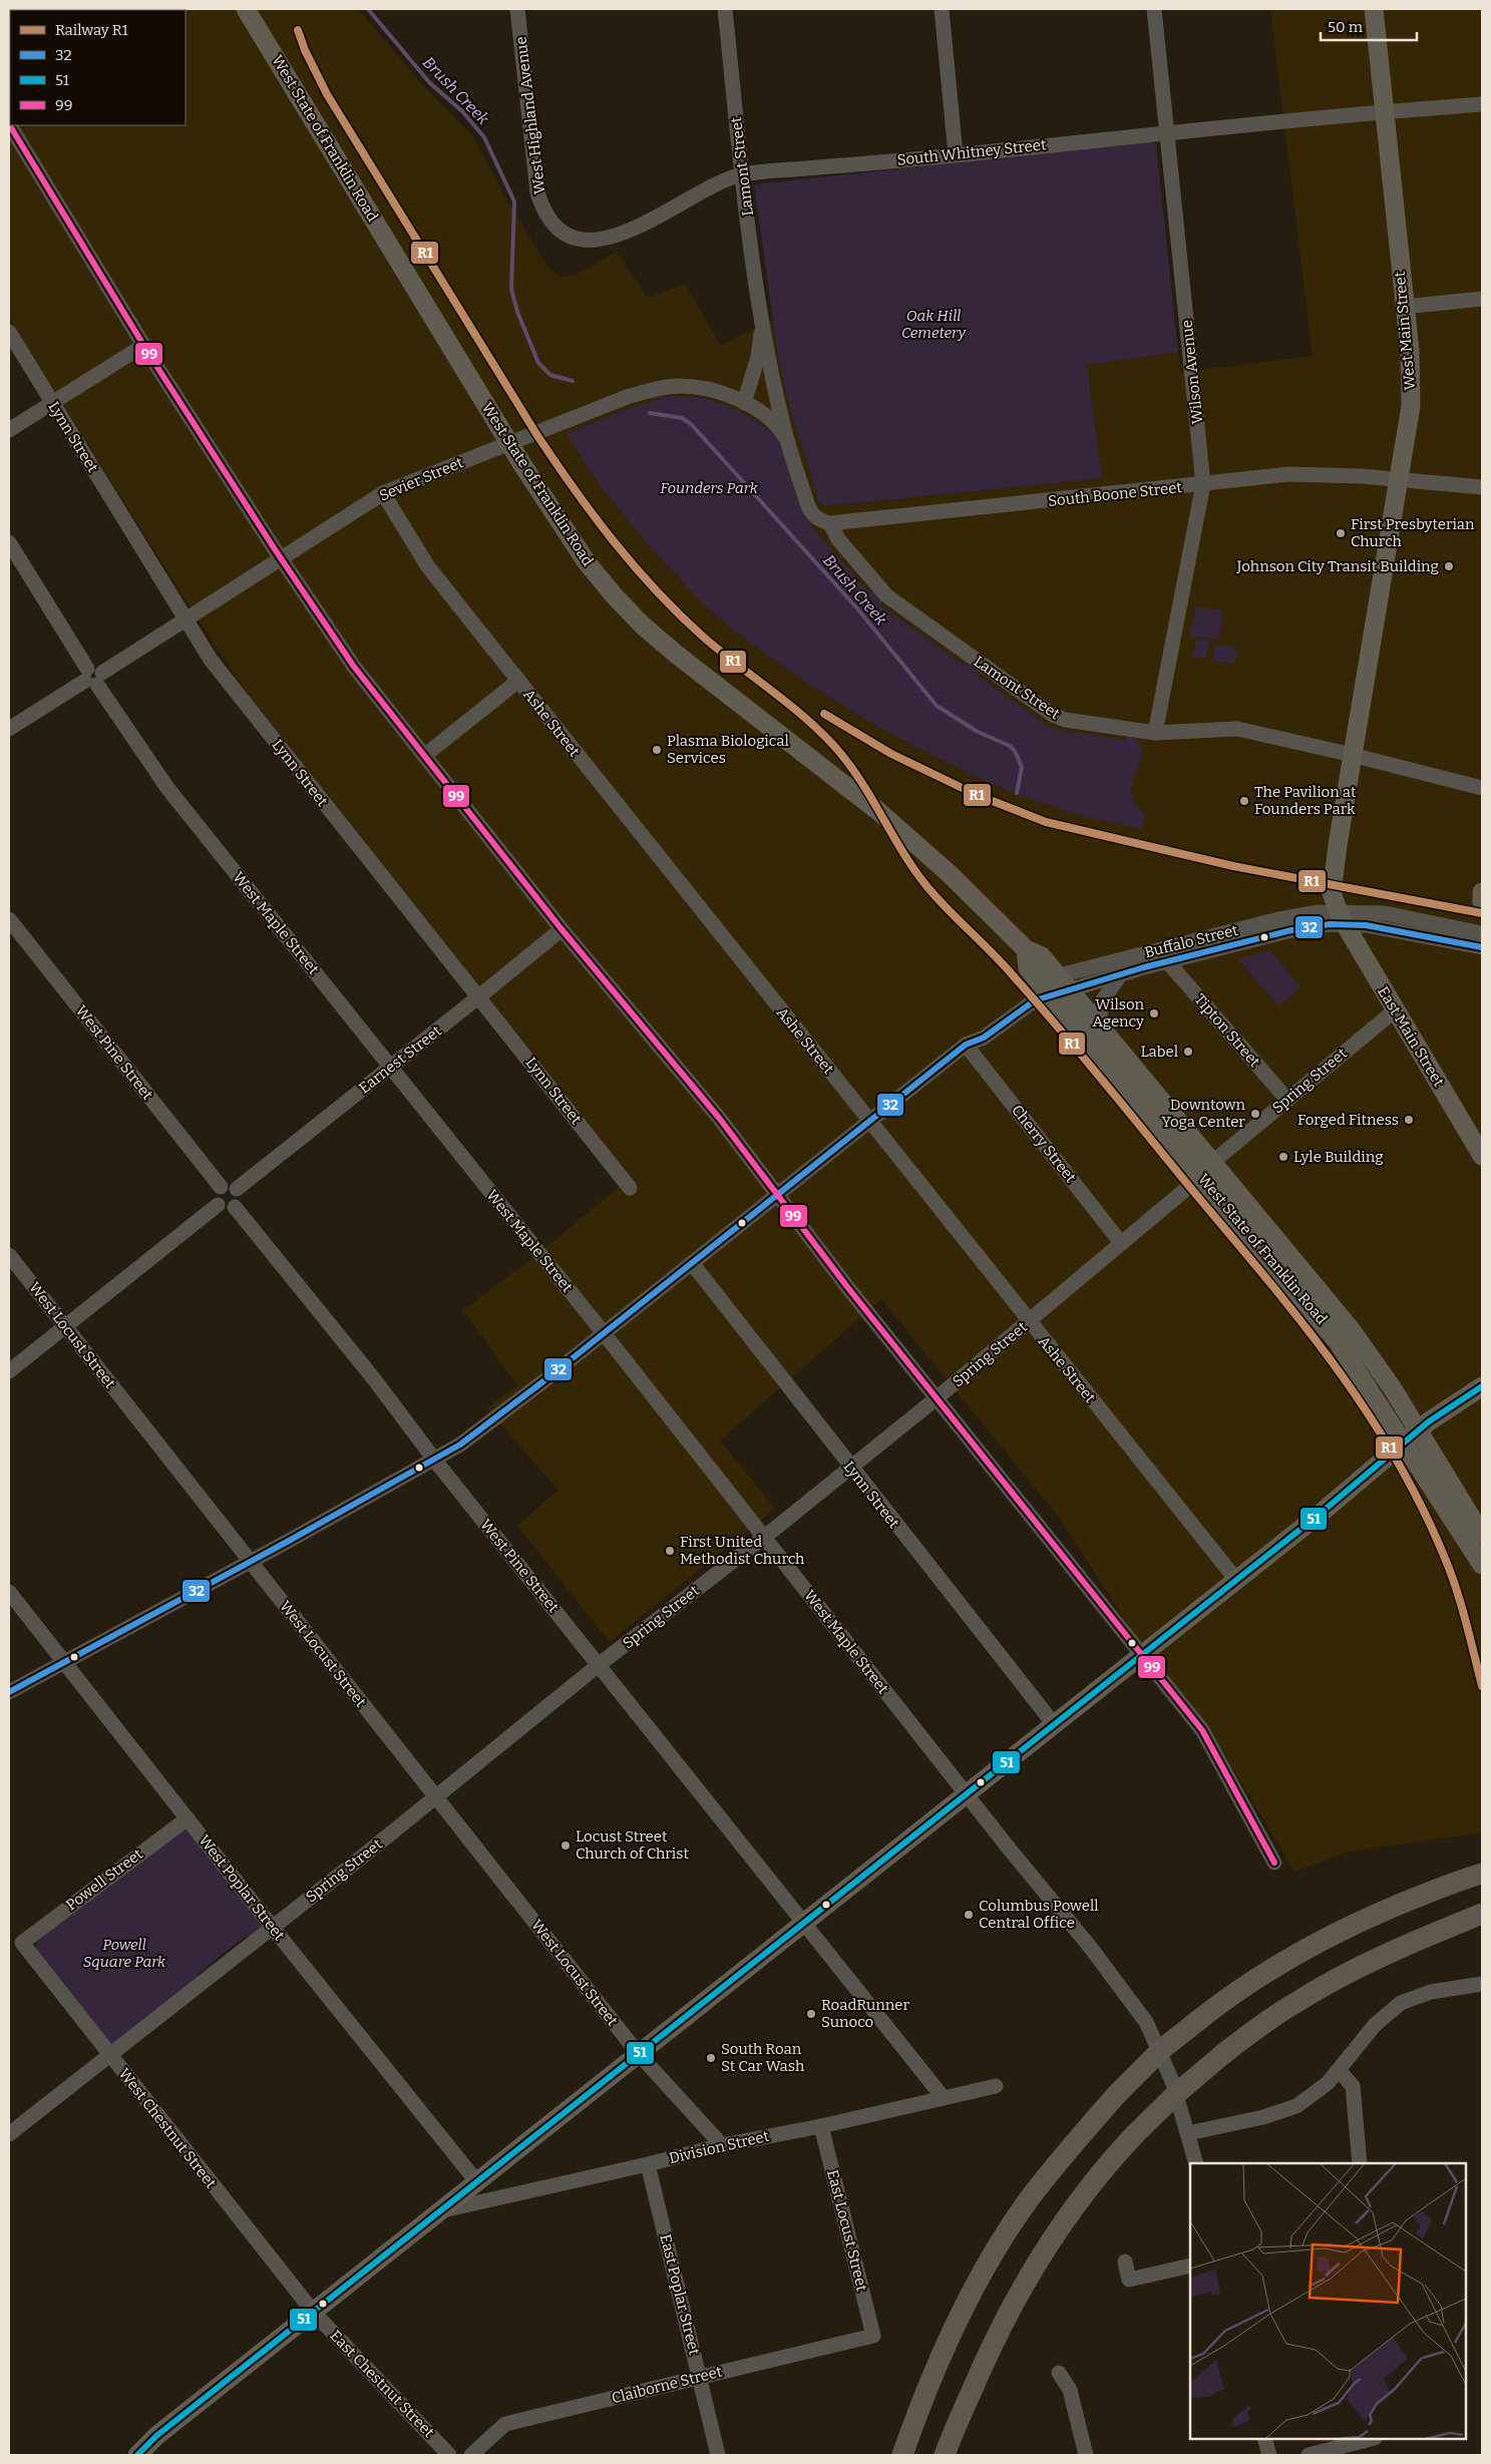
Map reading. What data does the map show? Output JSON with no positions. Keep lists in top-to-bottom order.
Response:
{
  "streets": {
    "main road": ["West State of Franklin Road", "West Main Street", "East Main Street"],
    "street": [
      "West Highland Avenue",
      "South Whitney Street",
      "Lamont Street",
      "Wilson Avenue",
      "Lynn Street",
      "Sevier Street",
      "South Boone Street",
      "Ashe Street",
      "West Maple Street",
      "Buffalo Street",
      "Tipton Street",
      "West Pine Street",
      "Earnest Street",
      "Spring Street",
      "Cherry Street",
      "West Locust Street",
      "Powell Street",
      "West Poplar Street",
      "West Chestnut Street",
      "Division Street",
      "East Locust Street",
      "East Poplar Street",
      "East Chestnut Street",
      "Claiborne Street"
    ]
  },
  "crossings": [
    ["West Highland Avenue", "South Whitney Street"],
    ["West State of Franklin Road", "Sevier Street"],
    ["West State of Franklin Road", "Buffalo Street"],
    ["West State of Franklin Road", "Spring Street"],
    ["South Whitney Street", "Lamont Street"],
    ["South Whitney Street", "West Main Street"],
    ["South Whitney Street", "Wilson Avenue"],
    ["Lamont Street", "West Main Street"],
    ["Lamont Street", "Wilson Avenue"],
    ["Lamont Street", "Sevier Street"],
    ["Lamont Street", "South Boone Street"],
    ["West Main Street", "South Boone Street"],
    ["West Main Street", "Buffalo Street"],
    ["West Main Street", "East Main Street"],
    ["Wilson Avenue", "South Boone Street"],
    ["Lynn Street", "Sevier Street"],
    ["Lynn Street", "Buffalo Street"],
    ["Lynn Street", "Earnest Street"],
    ["Lynn Street", "Spring Street"],
    ["Sevier Street", "Ashe Street"],
    ["Sevier Street", "West Maple Street"],
    ["Ashe Street", "Buffalo Street"],
    ["Ashe Street", "Spring Street"],
    ["West Maple Street", "Buffalo Street"],
    ["West Maple Street", "Earnest Street"],
    ["West Maple Street", "Spring Street"],
    ["Buffalo Street", "Tipton Street"],
    ["Buffalo Street", "East Main Street"],
    ["Buffalo Street", "West Pine Street"],
    ["Buffalo Street", "Cherry Street"],
    ["Buffalo Street", "West Locust Street"],
    ["Buffalo Street", "West Poplar Street"],
    ["Tipton Street", "Spring Street"],
    ["East Main Street", "Spring Street"],
    ["West Pine Street", "Earnest Street"],
    ["West Pine Street", "Spring Street"],
    ["West Pine Street", "Division Street"],
    ["Spring Street", "Cherry Street"],
    ["Spring Street", "West Locust Street"],
    ["Spring Street", "West Poplar Street"],
    ["Spring Street", "West Chestnut Street"],
    ["Powell Street", "West Poplar Street"],
    ["Powell Street", "West Chestnut Street"],
    ["West Chestnut Street", "East Chestnut Street"],
    ["Division Street", "East Locust Street"],
    ["Division Street", "East Poplar Street"],
    ["East Locust Street", "Claiborne Street"],
    ["East Poplar Street", "Claiborne Street"]
  ],
  "water": ["Brush Creek"],
  "parks": ["Oak Hill Cemetery", "Founders Park", "Powell Square Park"],
  "places": [
    "First Presbyterian Church",
    "Johnson City Transit Building",
    "Plasma Biological Services",
    "The Pavilion at Founders Park",
    "Wilson Agency",
    "Label",
    "Downtown Yoga Center",
    "Forged Fitness",
    "Lyle Building",
    "First United Methodist Church",
    "Locust Street Church of Christ",
    "Columbus Powell Central Office",
    "RoadRunner Sunoco",
    "South Roan St Car Wash"
  ],
  "lines": [
    "rail line R1",
    "transit line 99",
    "transit line 32",
    "transit line 51"
  ],
  "legend": [
    "Railway R1",
    "32",
    "51",
    "99"
  ],
  "scale_bar": "50 m"
}
